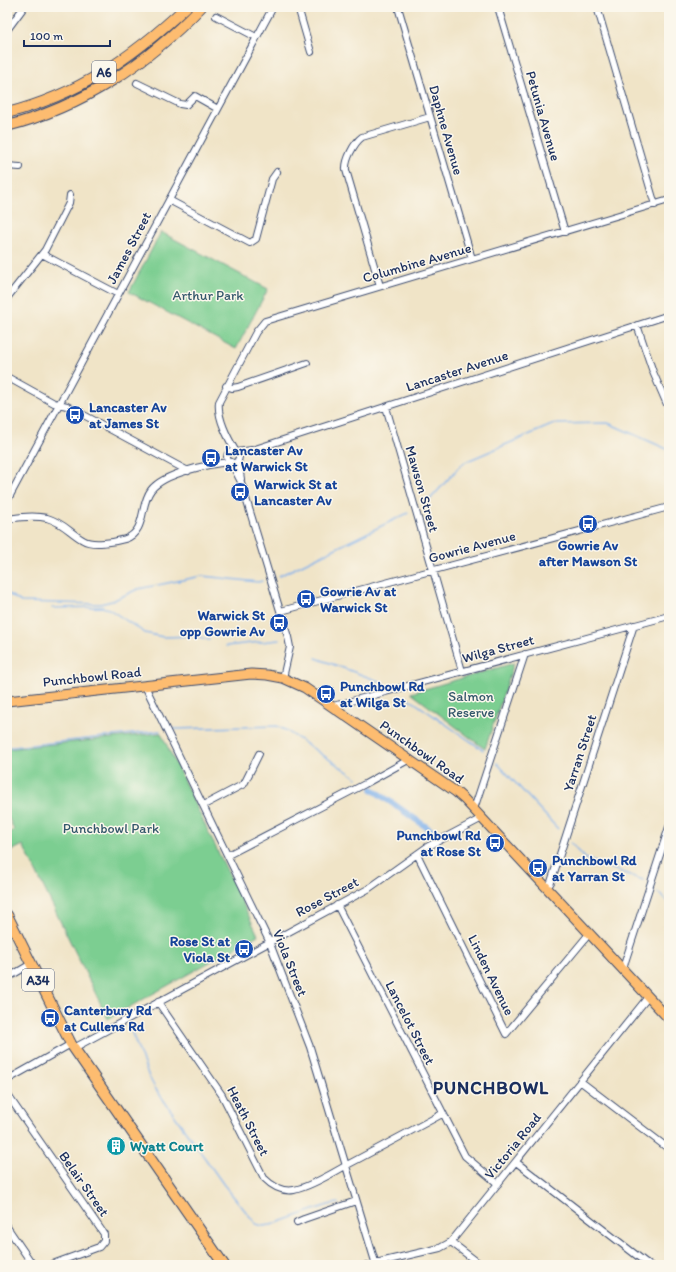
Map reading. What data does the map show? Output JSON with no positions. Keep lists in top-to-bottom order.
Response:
{
  "streets": {
    "highway": ["A6", "A34"],
    "main road": ["Punchbowl Road"],
    "street": [
      "Petunia Avenue",
      "Daphne Avenue",
      "James Street",
      "Columbine Avenue",
      "Lancaster Avenue",
      "Mawson Street",
      "Gowrie Avenue",
      "Wilga Street",
      "Yarran Street",
      "Rose Street",
      "Viola Street",
      "Linden Avenue",
      "Lancelot Street",
      "Heath Street",
      "Victoria Road",
      "Belair Street"
    ]
  },
  "crossings": [
    ["Petunia Avenue", "Columbine Avenue"],
    ["Daphne Avenue", "Columbine Avenue"],
    ["Lancaster Avenue", "Mawson Street"],
    ["Mawson Street", "Gowrie Avenue"],
    ["Mawson Street", "Wilga Street"],
    ["Wilga Street", "Punchbowl Road"],
    ["Wilga Street", "Yarran Street"],
    ["Punchbowl Road", "Yarran Street"],
    ["Punchbowl Road", "Rose Street"],
    ["Punchbowl Road", "Viola Street"],
    ["Punchbowl Road", "Linden Avenue"],
    ["Punchbowl Road", "Victoria Road"],
    ["Rose Street", "Viola Street"],
    ["Rose Street", "Linden Avenue"],
    ["Rose Street", "A34"],
    ["Rose Street", "Lancelot Street"],
    ["Rose Street", "Heath Street"],
    ["Viola Street", "Heath Street"],
    ["Viola Street", "Victoria Road"],
    ["Lancelot Street", "Heath Street"],
    ["Lancelot Street", "Victoria Road"]
  ],
  "districts": ["PUNCHBOWL"],
  "parks": ["Arthur Park", "Salmon Reserve", "Punchbowl Park"],
  "places": {
    "bus stop": [
      "Lancaster Av at James St",
      "Lancaster Av at Warwick St",
      "Warwick St at Lancaster Av",
      "Gowrie Av after Mawson St",
      "Gowrie Av at Warwick St",
      "Warwick St opp Gowrie Av",
      "Punchbowl Rd at Wilga St",
      "Punchbowl Rd at Rose St",
      "Punchbowl Rd at Yarran St",
      "Rose St at Viola St",
      "Canterbury Rd at Cullens Rd"
    ],
    "building": ["Wyatt Court"]
  },
  "scale_bar": "100 m"
}
